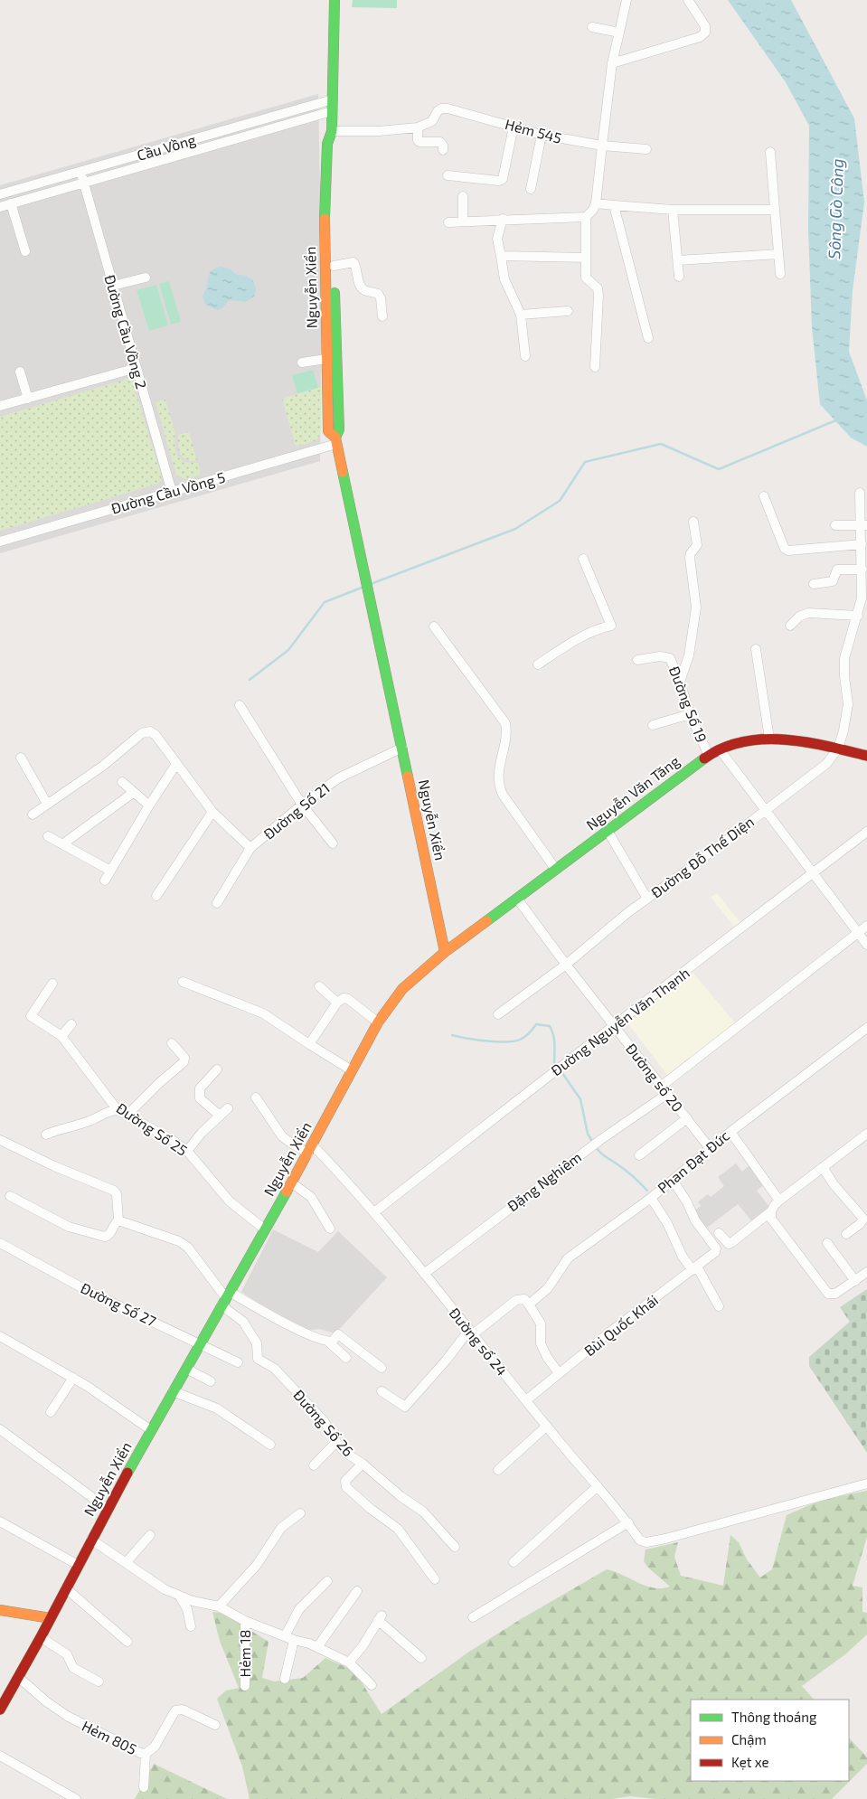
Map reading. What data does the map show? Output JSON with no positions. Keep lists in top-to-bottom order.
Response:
{
  "streets": {
    "main road": ["Nguyễn Xiển", "Nguyễn Văn Tăng"],
    "street": [
      "Hẻm 545",
      "Cầu Vồng",
      "Đường Cầu Vồng 2",
      "Đường Cầu Vồng 5",
      "Đường Số 19",
      "Đường Số 21",
      "Đường Đỗ Thế Diện",
      "Đường Nguyễn Văn Thạnh",
      "Đường số 20",
      "Đường Số 25",
      "Phan Đạt Đức",
      "Đặng Nghiêm",
      "Đường Số 27",
      "Bùi Quốc Khái",
      "Đường số 24",
      "Đường Số 26",
      "Hẻm 18",
      "Hẻm 805"
    ]
  },
  "crossings": [
    ["Hẻm 545", "Nguyễn Xiển"],
    ["Cầu Vồng", "Nguyễn Xiển"],
    ["Cầu Vồng", "Đường Cầu Vồng 2"],
    ["Nguyễn Xiển", "Đường Cầu Vồng 5"],
    ["Nguyễn Xiển", "Nguyễn Văn Tăng"],
    ["Nguyễn Xiển", "Đường Số 21"],
    ["Nguyễn Xiển", "Đường Số 25"],
    ["Nguyễn Xiển", "Đường Số 27"],
    ["Nguyễn Xiển", "Đường số 24"],
    ["Nguyễn Xiển", "Đường Số 26"],
    ["Nguyễn Xiển", "Hẻm 805"],
    ["Đường Cầu Vồng 2", "Đường Cầu Vồng 5"],
    ["Đường Số 19", "Nguyễn Văn Tăng"],
    ["Nguyễn Văn Tăng", "Đường Đỗ Thế Diện"],
    ["Nguyễn Văn Tăng", "Đường số 20"],
    ["Đường Đỗ Thế Diện", "Đường số 20"],
    ["Đường Nguyễn Văn Thạnh", "Đường số 20"],
    ["Đường Nguyễn Văn Thạnh", "Đường số 24"],
    ["Đường số 20", "Phan Đạt Đức"],
    ["Đường số 20", "Đặng Nghiêm"],
    ["Phan Đạt Đức", "Bùi Quốc Khái"],
    ["Đặng Nghiêm", "Đường số 24"],
    ["Bùi Quốc Khái", "Đường số 24"]
  ],
  "water": ["Sông Gò Công"],
  "legend": ["Thông thoáng", "Chậm", "Kẹt xe"]
}
